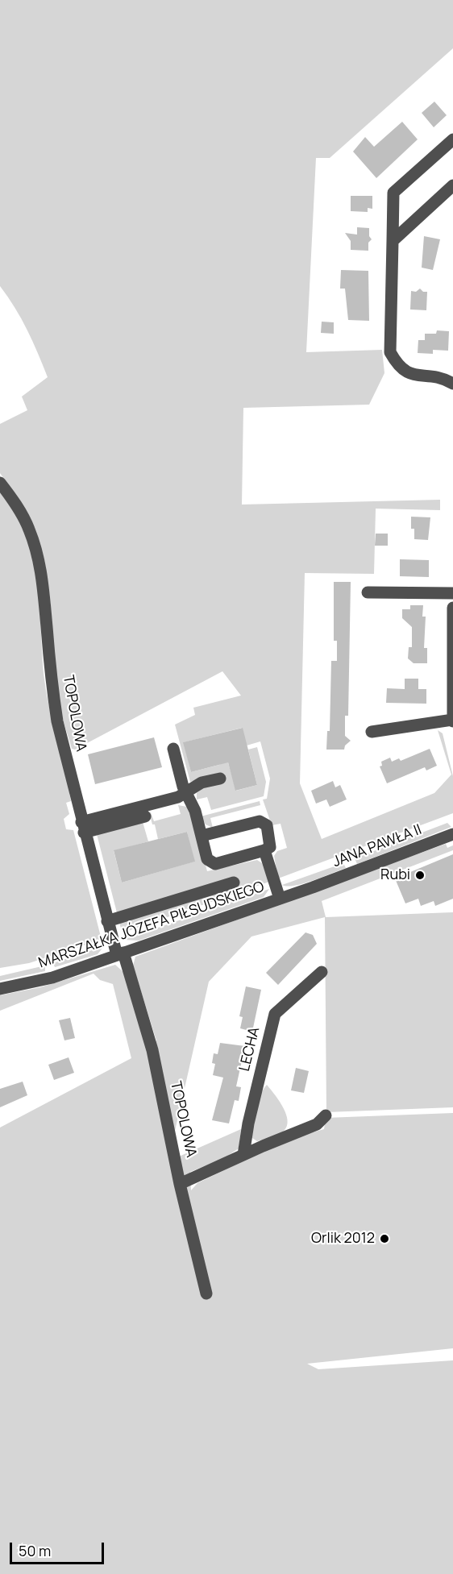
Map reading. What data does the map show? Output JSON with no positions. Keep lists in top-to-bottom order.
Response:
{
  "streets": {
    "street": [
      "TOPOLOWA",
      "JANA PAWŁA II",
      "MARSZAŁKA JÓZEFA PIŁSUDSKIEGO",
      "LECHA"
    ]
  },
  "crossings": [
    ["TOPOLOWA", "MARSZAŁKA JÓZEFA PIŁSUDSKIEGO"],
    ["JANA PAWŁA II", "MARSZAŁKA JÓZEFA PIŁSUDSKIEGO"]
  ],
  "places": ["Rubi", "Orlik 2012"],
  "scale_bar": "50 m"
}
